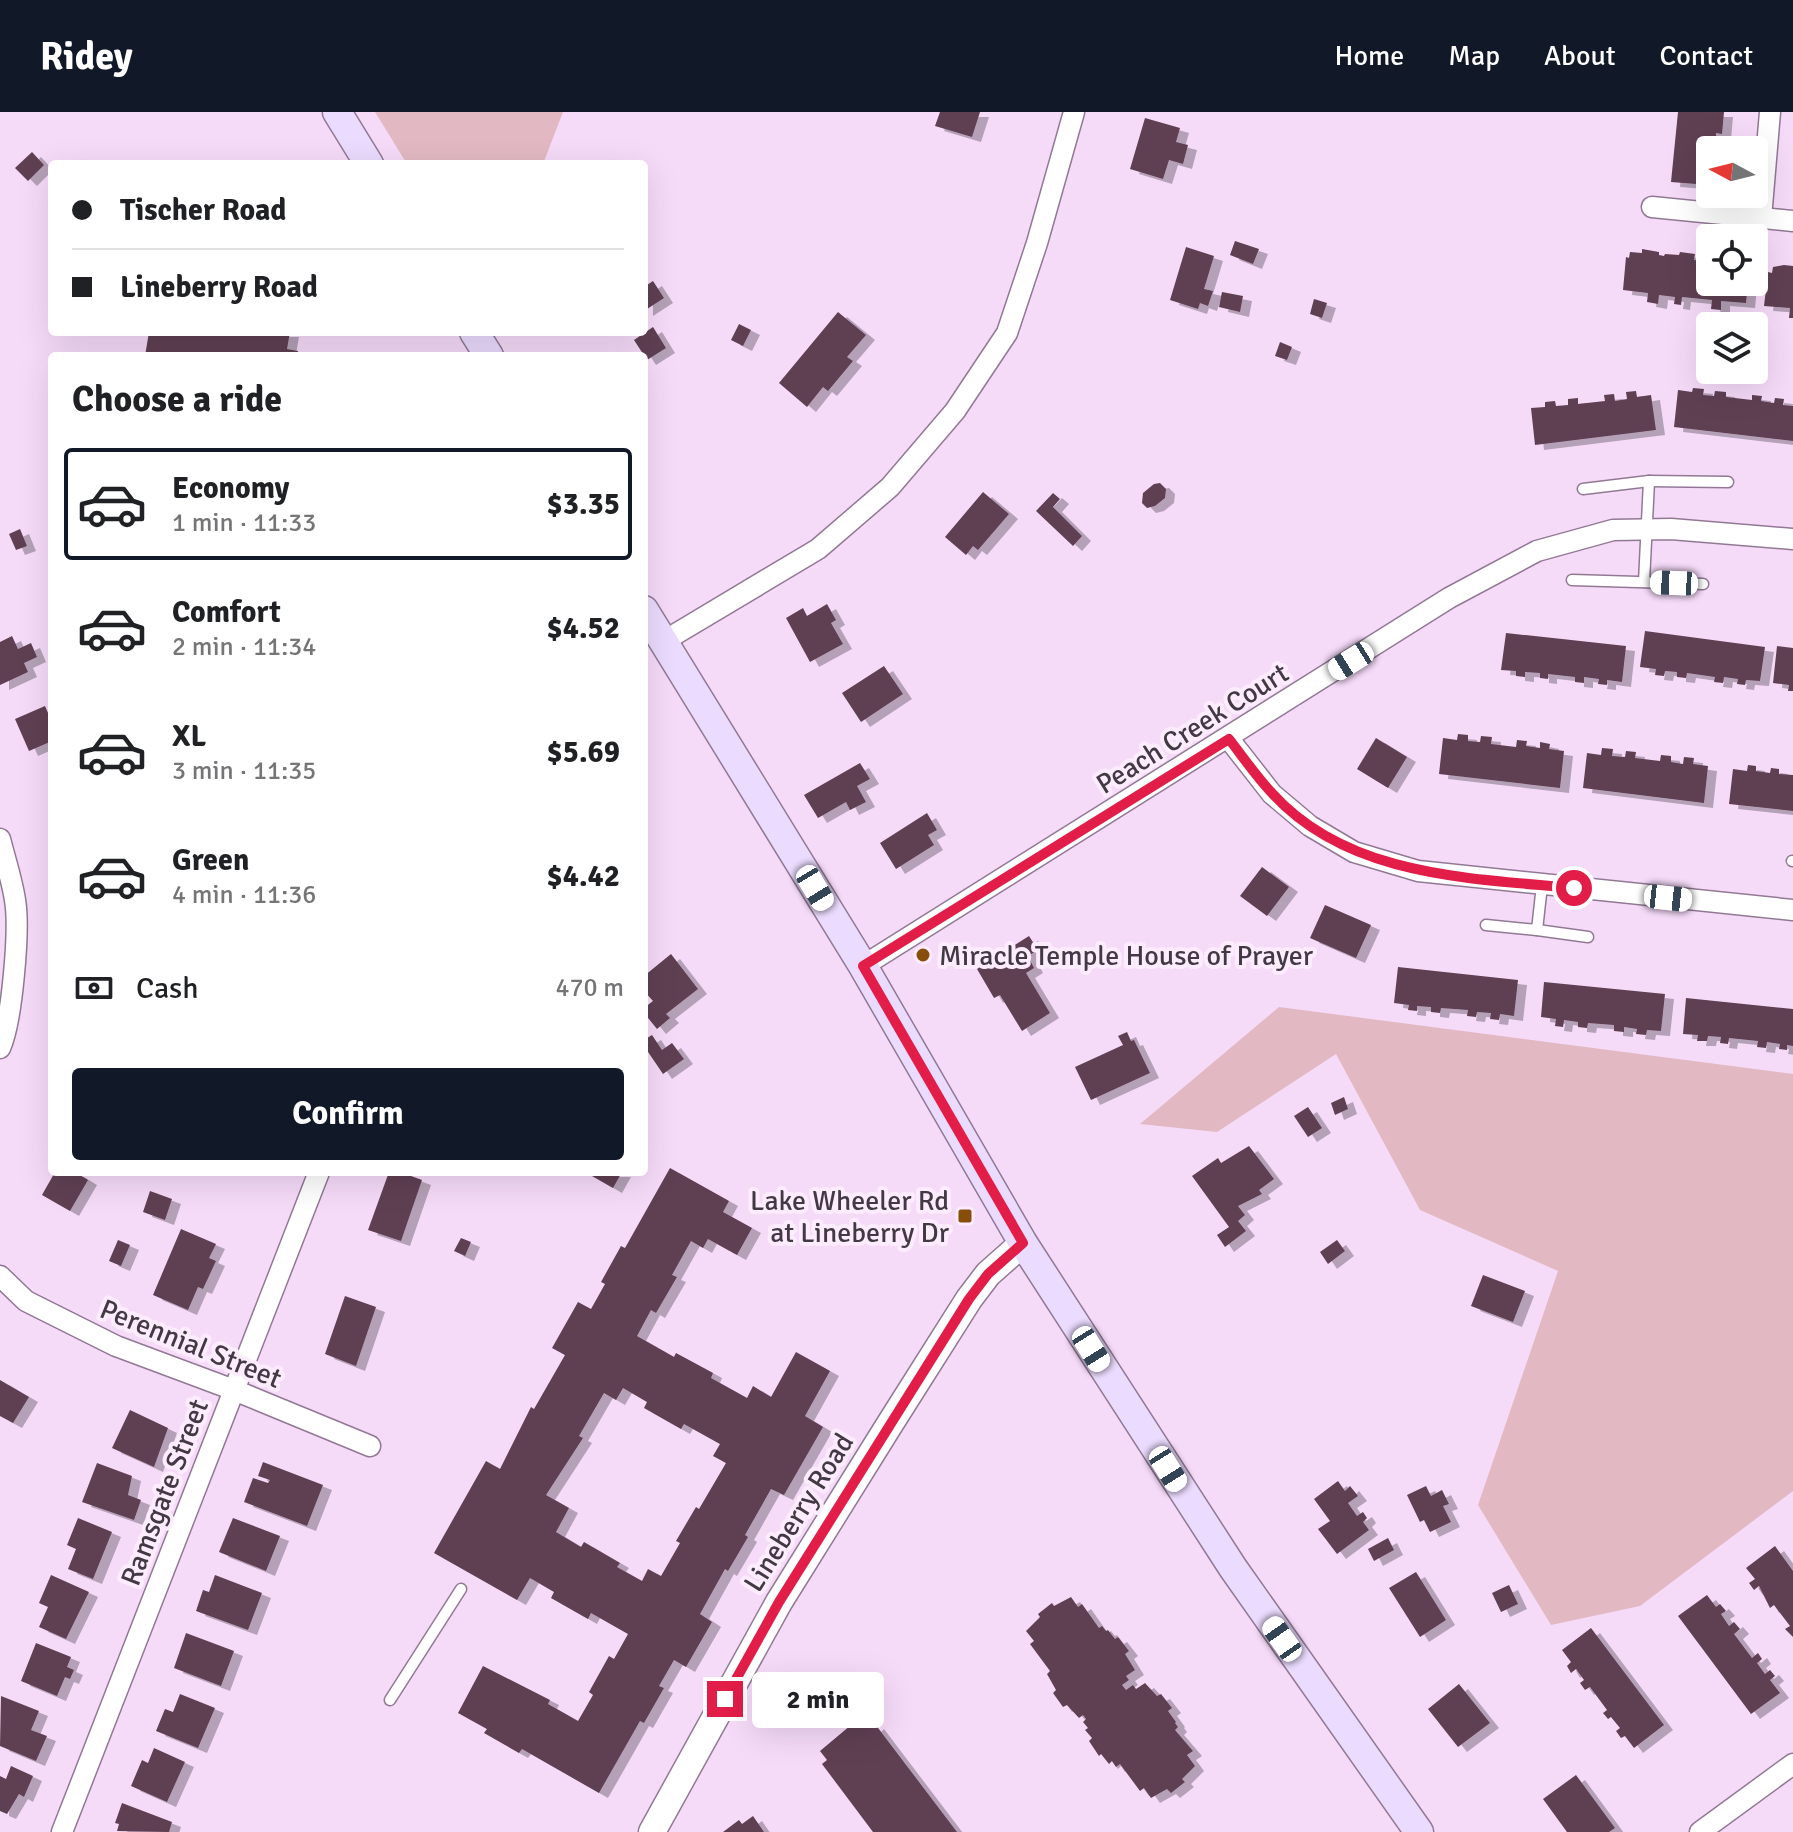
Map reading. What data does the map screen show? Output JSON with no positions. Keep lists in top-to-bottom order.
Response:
{
  "streets": {
    "street": [
      "Peach Creek Court",
      "Perennial Street",
      "Ramsgate Street",
      "Lineberry Road"
    ]
  },
  "crossings": [
    ["Perennial Street", "Ramsgate Street"]
  ],
  "places": {
    "other": ["Miracle Temple House of Prayer"],
    "transit": ["Lake Wheeler Rd at Lineberry Dr"]
  },
  "north": "left",
  "page": {
    "header": "Ridey",
    "nav": [
      "Home",
      "Map",
      "About",
      "Contact"
    ],
    "banner": ["Tischer Road", "Lineberry Road"],
    "heading": "Choose a ride",
    "list": [
      {
        "name": "Economy",
        "note": "1 min · 11:33",
        "value": "$3.35"
      },
      {
        "name": "Comfort",
        "note": "2 min · 11:34",
        "value": "$4.52"
      },
      {
        "name": "XL",
        "note": "3 min · 11:35",
        "value": "$5.69"
      },
      {
        "name": "Green",
        "note": "4 min · 11:36",
        "value": "$4.42"
      }
    ],
    "pay": ["Cash", "470 m"],
    "buttons": "Confirm",
    "bubble": "2 min"
  }
}
